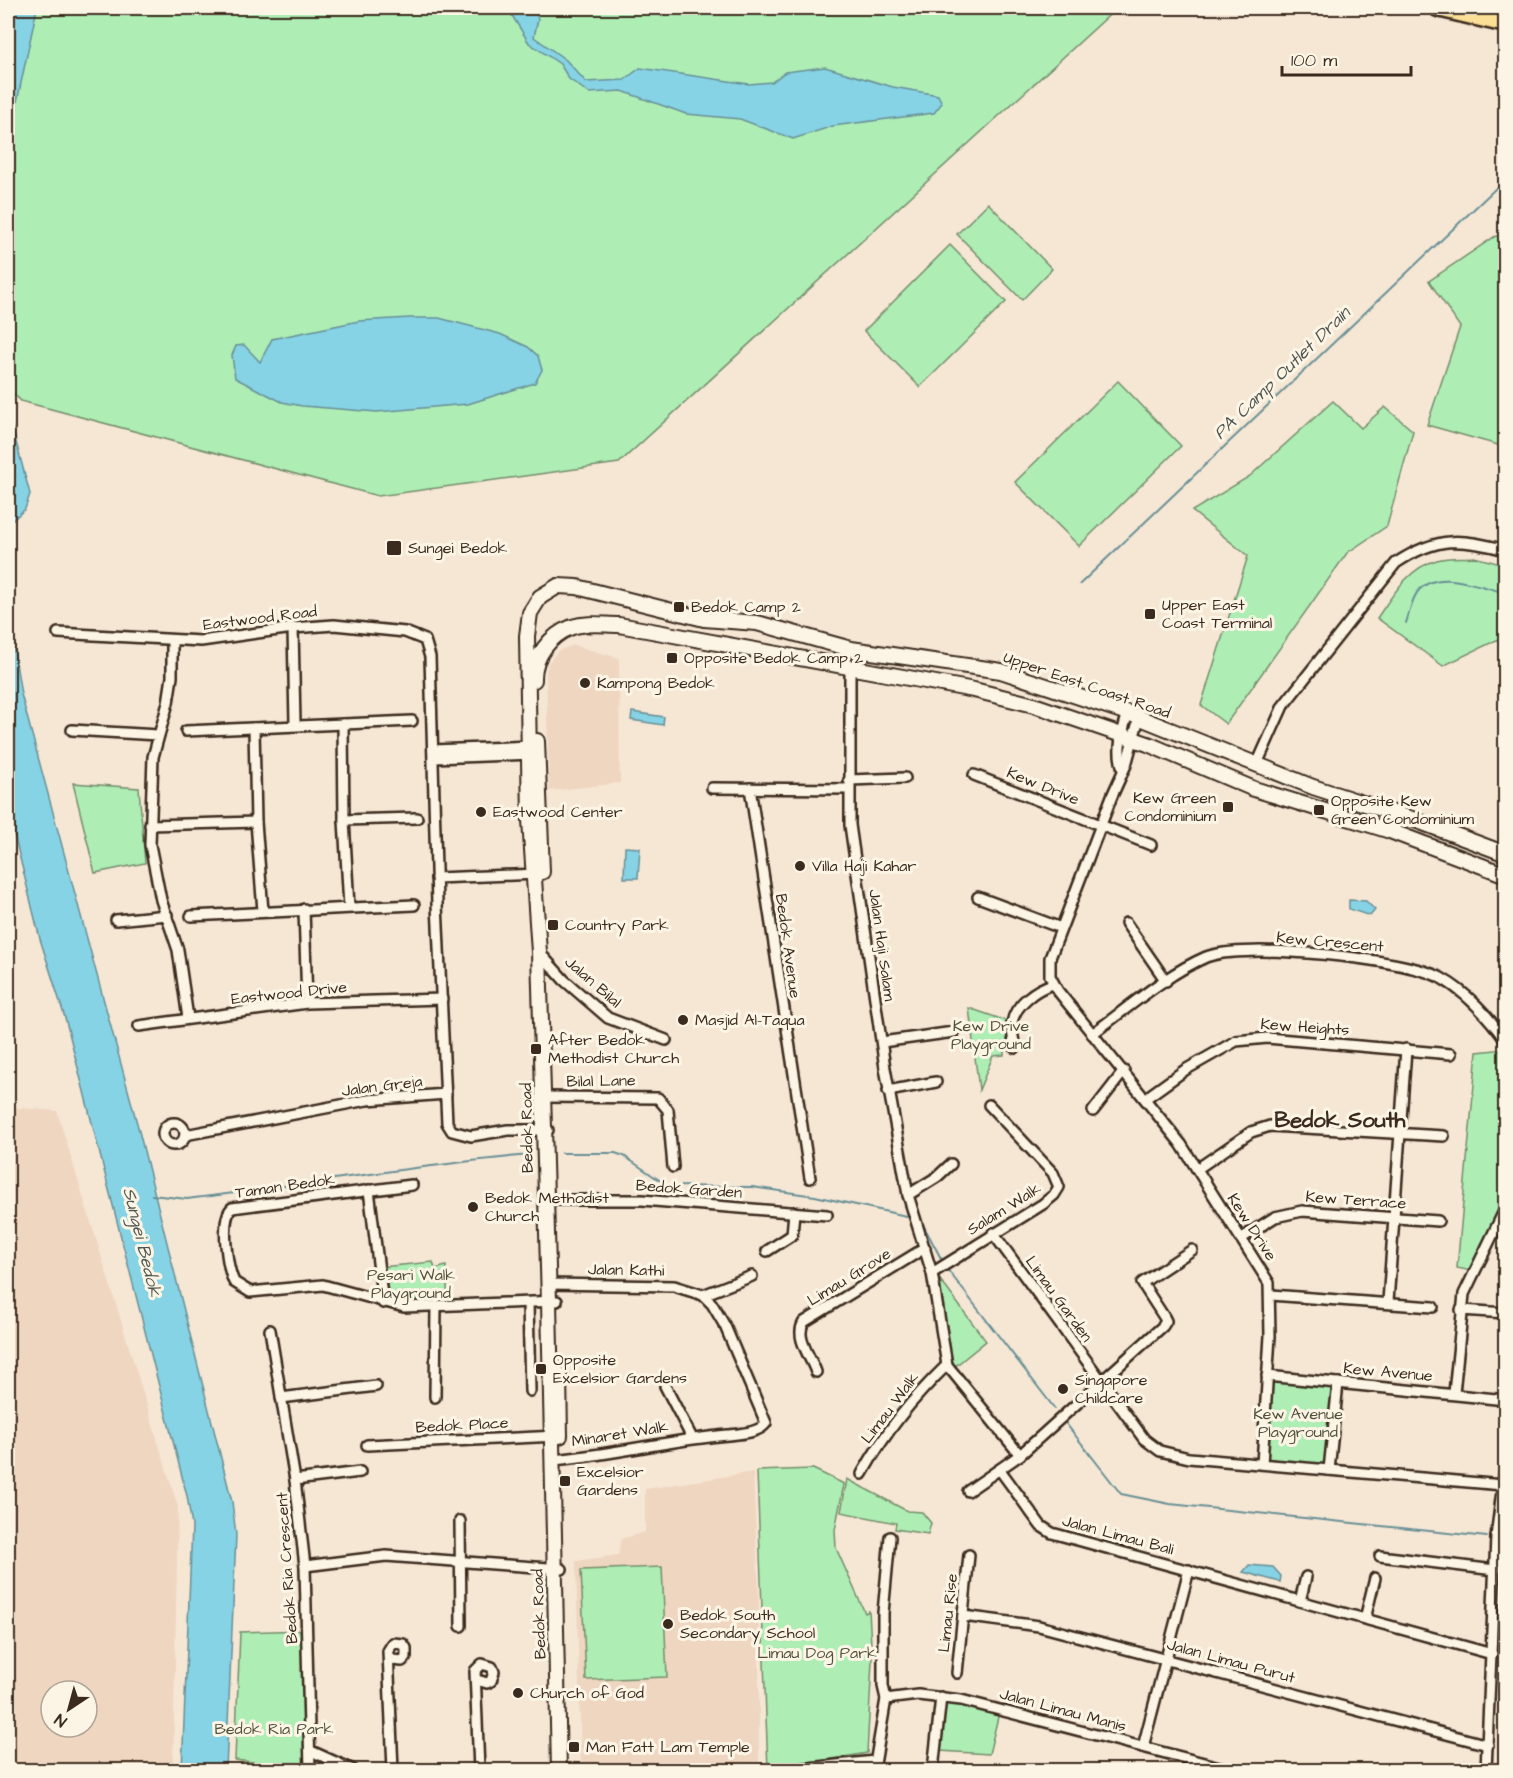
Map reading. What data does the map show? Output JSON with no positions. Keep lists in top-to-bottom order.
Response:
{
  "streets": {
    "main road": ["Upper East Coast Road", "Bedok Road"],
    "street": [
      "Eastwood Road",
      "Kew Drive",
      "Kew Crescent",
      "Jalan Haji Salam",
      "Bedok Avenue",
      "Jalan Bilal",
      "Eastwood Drive",
      "Kew Heights",
      "Bilal Lane",
      "Jalan Greja",
      "Taman Bedok",
      "Bedok Garden",
      "Kew Terrace",
      "Salam Walk",
      "Jalan Kathi",
      "Limau Grove",
      "Limau Garden",
      "Kew Avenue",
      "Limau Walk",
      "Bedok Place",
      "Minaret Walk",
      "Jalan Limau Bali",
      "Bedok Ria Crescent",
      "Limau Rise",
      "Jalan Limau Purut",
      "Jalan Limau Manis"
    ]
  },
  "crossings": [
    ["Eastwood Road", "Eastwood Drive"],
    ["Eastwood Road", "Jalan Greja"],
    ["Upper East Coast Road", "Bedok Road"],
    ["Kew Drive", "Kew Crescent"],
    ["Kew Drive", "Kew Heights"],
    ["Kew Drive", "Kew Terrace"],
    ["Kew Drive", "Limau Garden"],
    ["Kew Drive", "Kew Avenue"],
    ["Jalan Haji Salam", "Salam Walk"],
    ["Jalan Haji Salam", "Limau Grove"],
    ["Jalan Bilal", "Bedok Road"],
    ["Bilal Lane", "Bedok Road"],
    ["Jalan Greja", "Bedok Road"],
    ["Bedok Road", "Taman Bedok"],
    ["Bedok Road", "Bedok Garden"],
    ["Bedok Road", "Jalan Kathi"],
    ["Bedok Road", "Bedok Place"],
    ["Bedok Road", "Minaret Walk"],
    ["Salam Walk", "Limau Garden"],
    ["Jalan Kathi", "Minaret Walk"],
    ["Jalan Limau Bali", "Jalan Limau Purut"],
    ["Jalan Limau Bali", "Jalan Limau Manis"],
    ["Limau Rise", "Jalan Limau Purut"]
  ],
  "districts": ["Bedok South"],
  "water": ["PA Camp Outlet Drain", "Sungei Bedok"],
  "parks": [
    "Kew Drive Playground",
    "Pesari Walk Playground",
    "Kew Avenue Playground",
    "Limau Dog Park",
    "Bedok Ria Park"
  ],
  "places": {
    "transit": [
      "Sungei Bedok",
      "Bedok Camp 2",
      "Upper East Coast Terminal",
      "Opposite Bedok Camp 2",
      "Kew Green Condominium",
      "Opposite Kew Green Condominium",
      "Country Park",
      "After Bedok Methodist Church",
      "Opposite Excelsior Gardens",
      "Excelsior Gardens",
      "Man Fatt Lam Temple"
    ],
    "other": [
      "Kampong Bedok",
      "Eastwood Center",
      "Villa Haji Kahar",
      "Masjid Al-Taqua",
      "Bedok Methodist Church",
      "Singapore Childcare",
      "Bedok South Secondary School",
      "Church of God"
    ]
  },
  "scale_bar": "100 m",
  "north": "bottom left"
}
